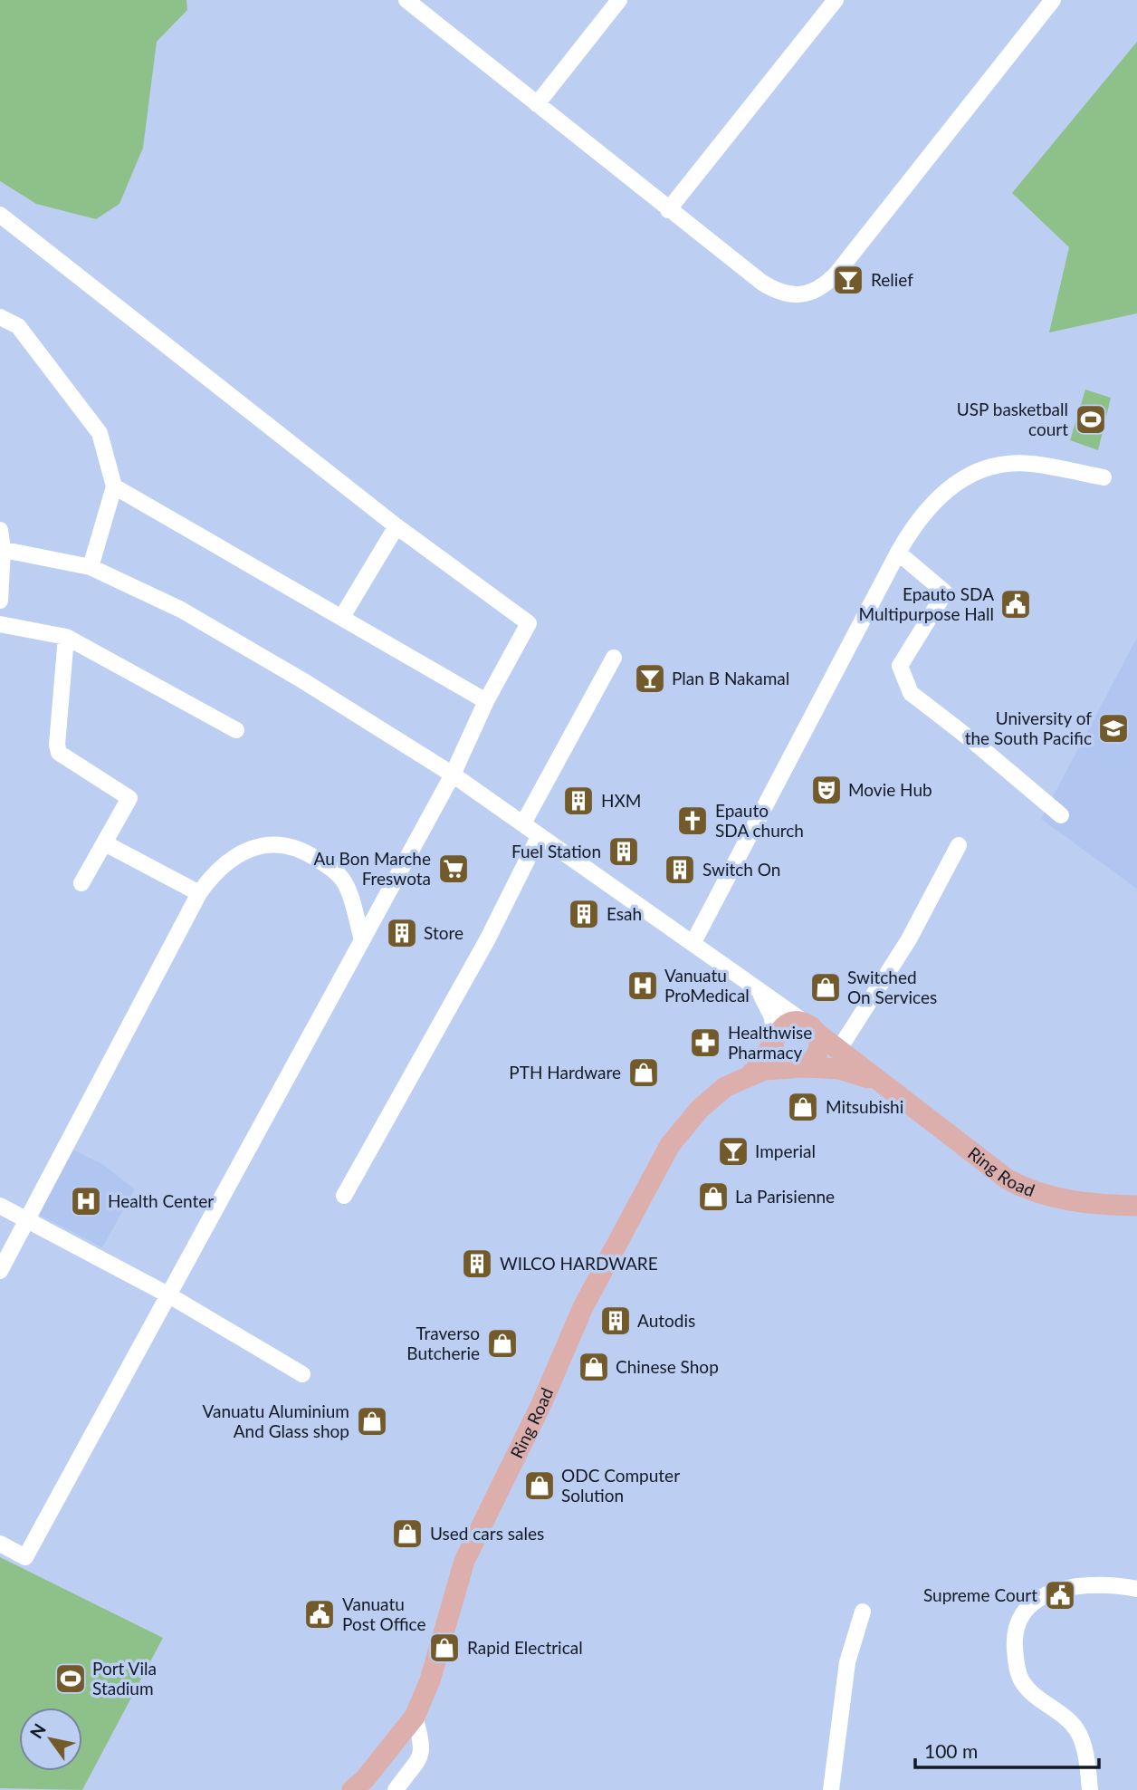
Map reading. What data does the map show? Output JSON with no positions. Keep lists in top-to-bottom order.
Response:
{
  "streets": {
    "main road": ["Ring Road"]
  },
  "places": {
    "bar": ["Relief", "Plan B Nakamal", "Imperial"],
    "sports": ["USP basketball court", "Port Vila Stadium"],
    "public building": ["Epauto SDA Multipurpose Hall", "Supreme Court", "Vanuatu Post Office"],
    "school or university": ["University of the South Pacific"],
    "theatre": ["Movie Hub"],
    "building": [
      "HXM",
      "Fuel Station",
      "Switch On",
      "Esah",
      "Store",
      "WILCO HARDWARE",
      "Autodis"
    ],
    "church": ["Epauto SDA church"],
    "supermarket": ["Au Bon Marche Freswota"],
    "hospital": ["Vanuatu ProMedical", "Health Center"],
    "shop": [
      "Switched On Services",
      "PTH Hardware",
      "Mitsubishi",
      "La Parisienne",
      "Traverso Butcherie",
      "Chinese Shop",
      "Vanuatu Aluminium And Glass shop",
      "ODC Computer Solution",
      "Used cars sales",
      "Rapid Electrical"
    ],
    "pharmacy": ["Healthwise Pharmacy"]
  },
  "scale_bar": "100 m",
  "north": "top left"
}
